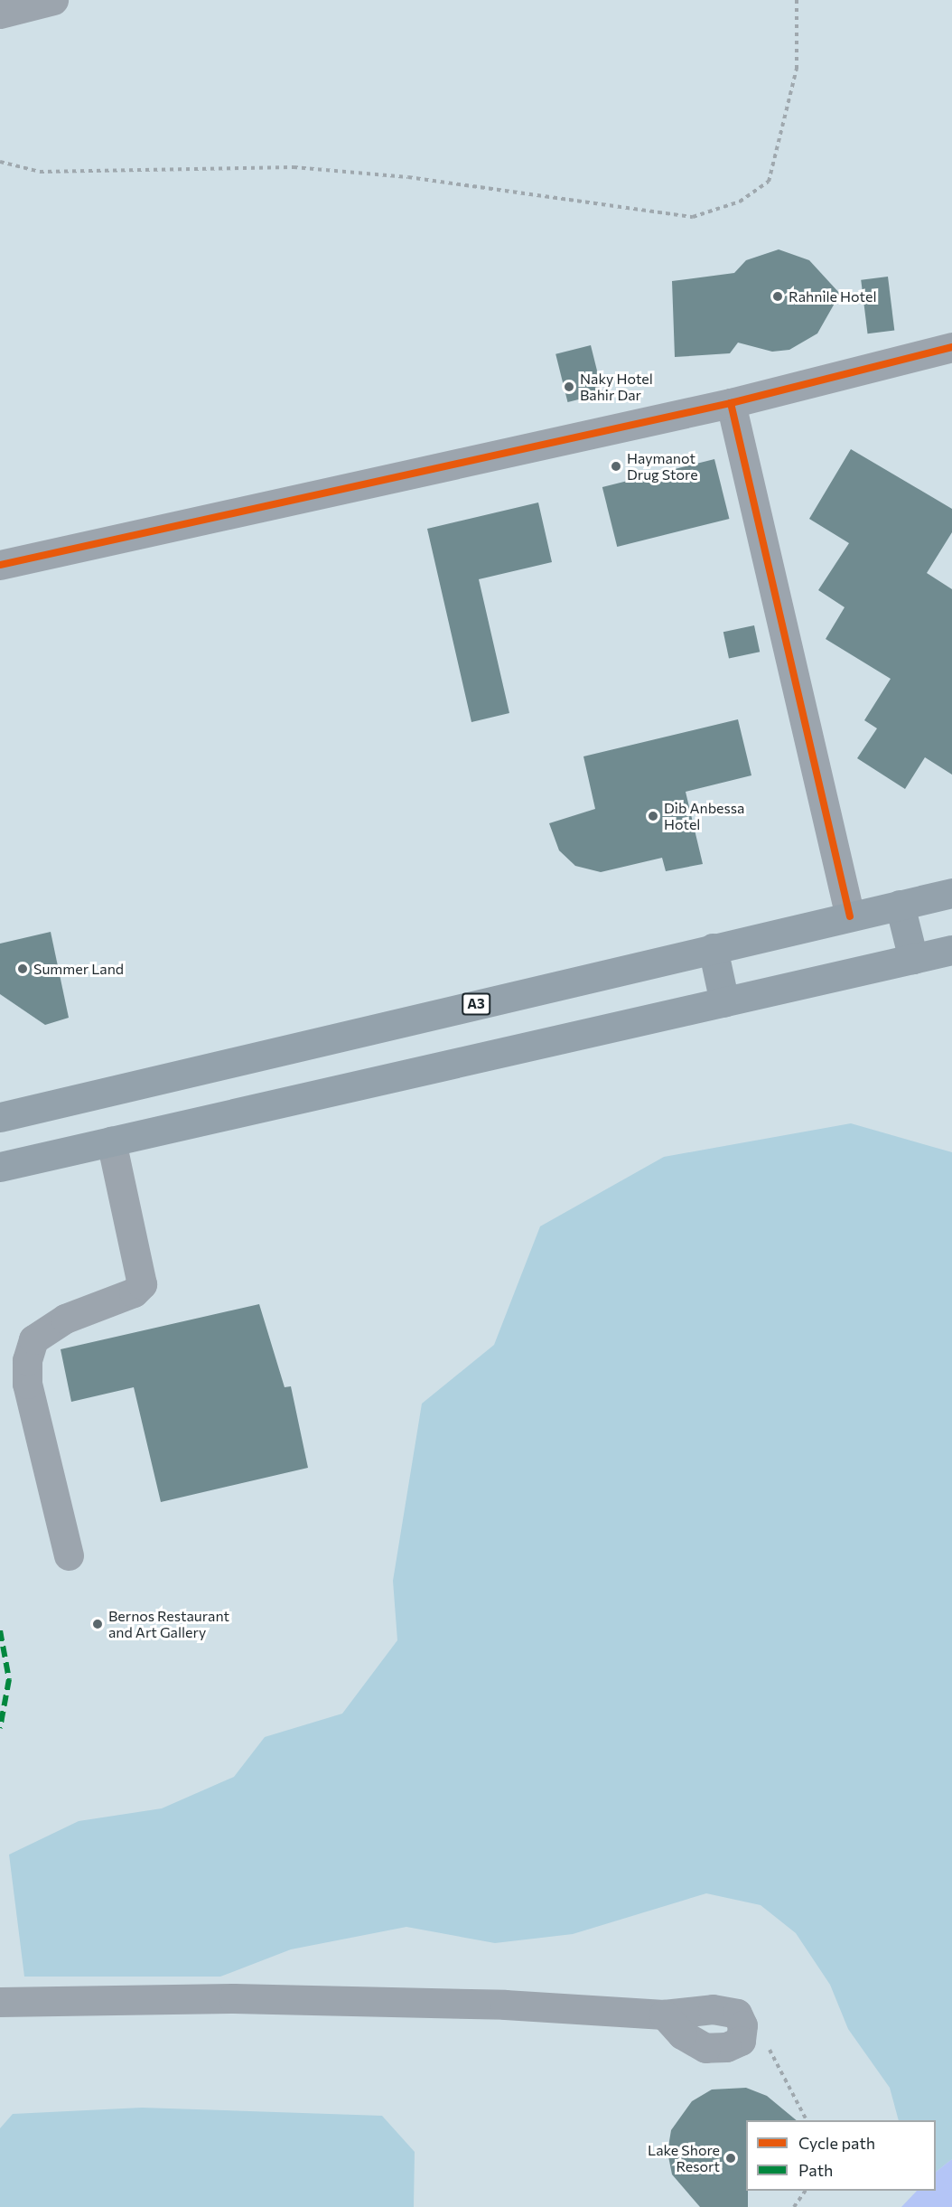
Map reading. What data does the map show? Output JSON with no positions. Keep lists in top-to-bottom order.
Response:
{
  "streets": {
    "highway": ["A3"]
  },
  "places": [
    "Rahnile Hotel",
    "Naky Hotel Bahir Dar",
    "Haymanot Drug Store",
    "Dib Anbessa Hotel",
    "Summer Land",
    "Bernos Restaurant and Art Gallery",
    "Lake Shore Resort"
  ],
  "legend": ["Cycle path", "Path"]
}
